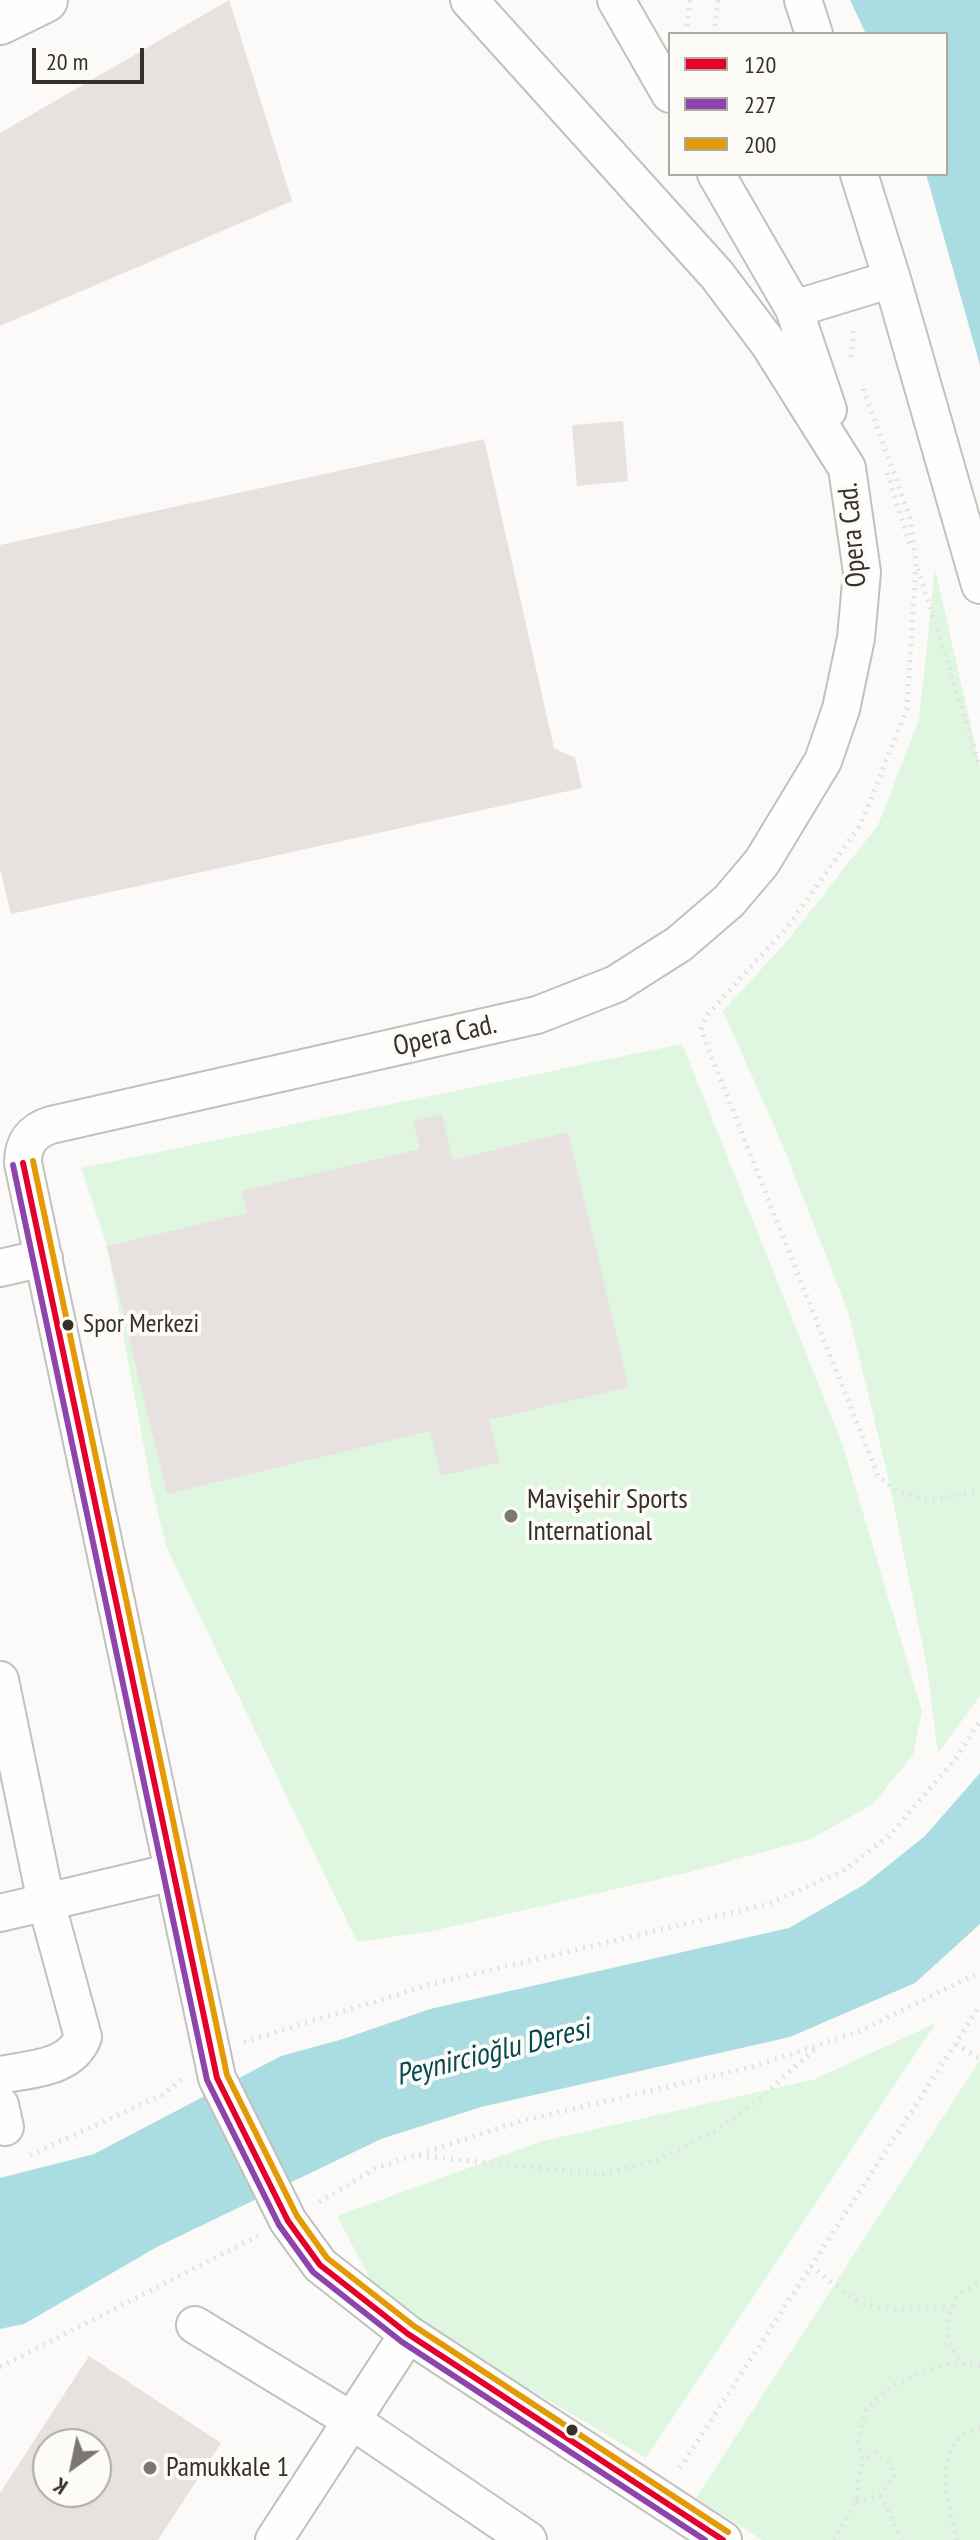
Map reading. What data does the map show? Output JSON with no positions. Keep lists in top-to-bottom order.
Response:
{
  "streets": {
    "street": ["Opera Cad."]
  },
  "water": ["Peynircioğlu Deresi"],
  "places": ["Spor Merkezi", "Mavişehir Sports International", "Pamukkale 1"],
  "lines": ["transit line 200", "transit line 120", "transit line 227"],
  "legend": ["120", "227", "200"],
  "scale_bar": "20 m",
  "north": "bottom left"
}
